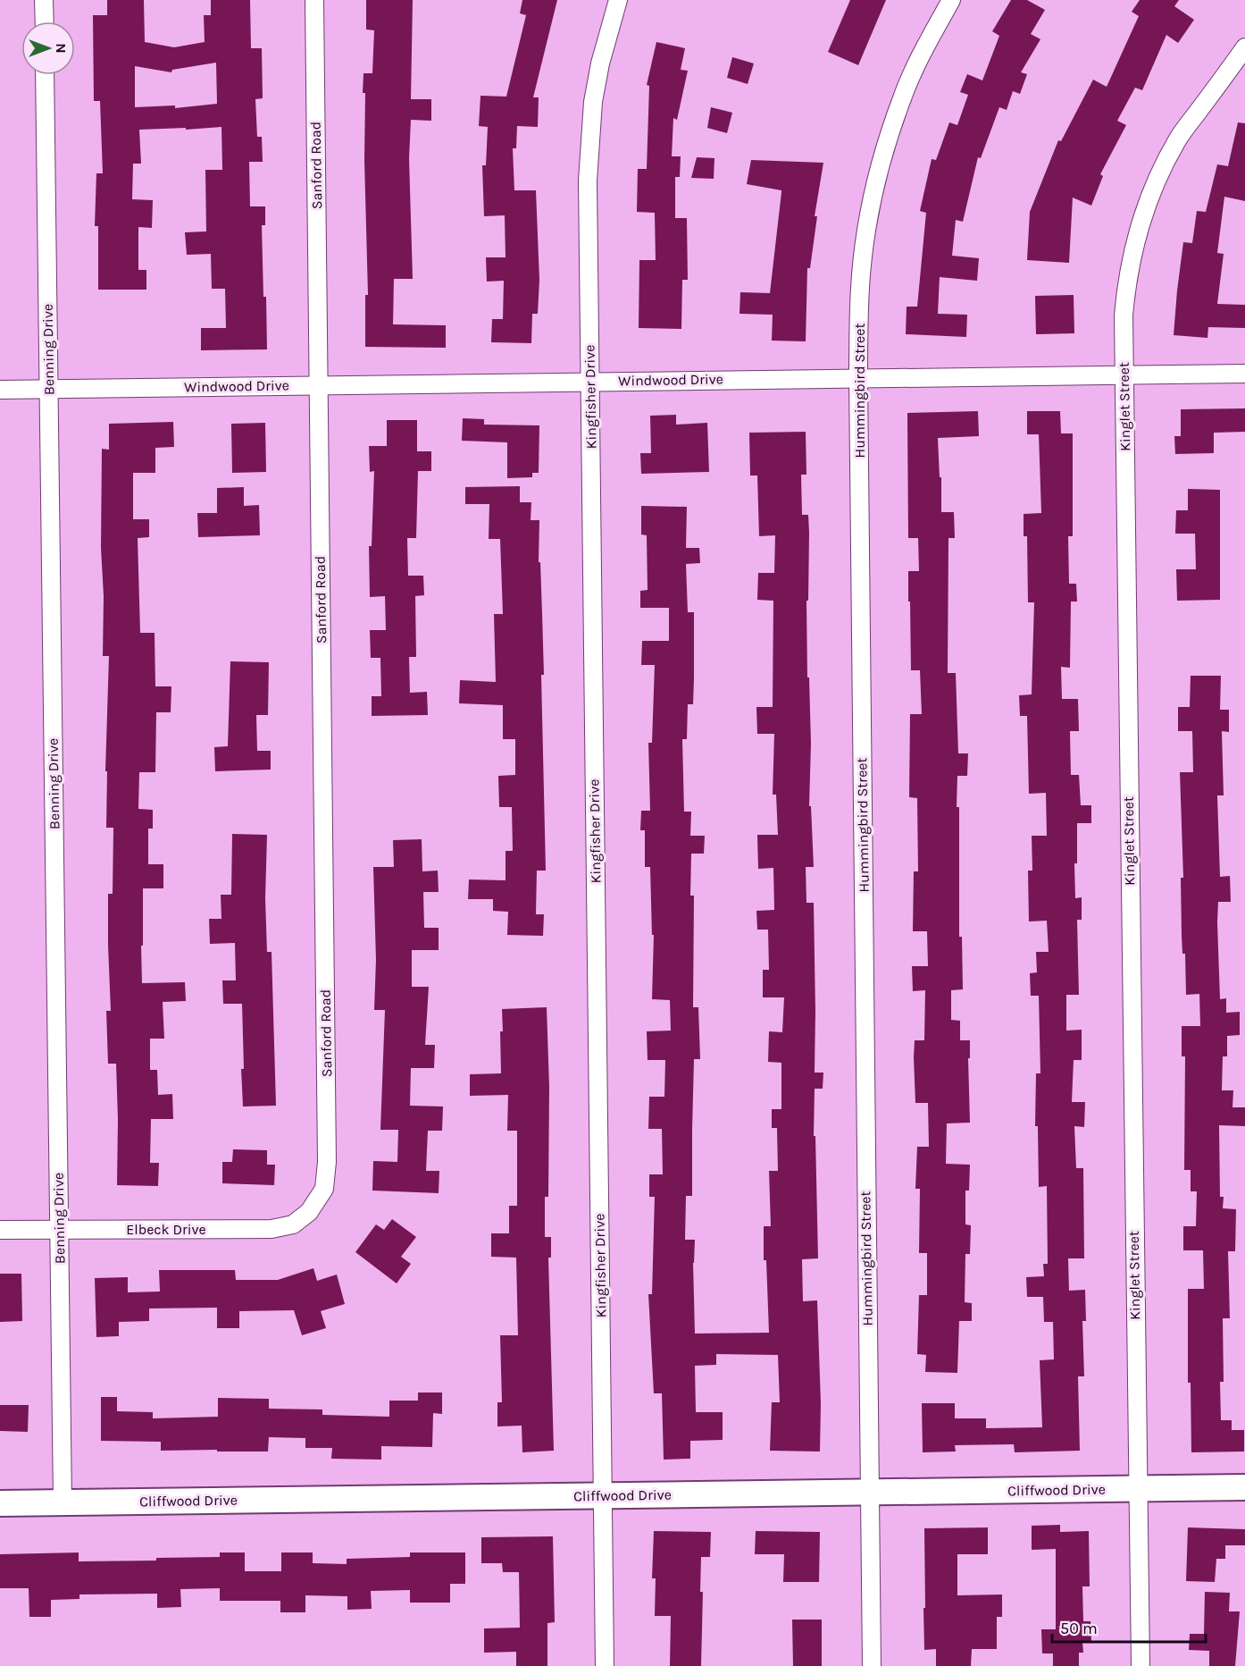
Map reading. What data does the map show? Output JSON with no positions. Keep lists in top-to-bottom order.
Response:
{
  "streets": {
    "street": [
      "Sanford Road",
      "Benning Drive",
      "Windwood Drive",
      "Hummingbird Street",
      "Kingfisher Drive",
      "Kinglet Street",
      "Elbeck Drive",
      "Cliffwood Drive"
    ]
  },
  "crossings": [
    ["Sanford Road", "Windwood Drive"],
    ["Sanford Road", "Elbeck Drive"],
    ["Benning Drive", "Windwood Drive"],
    ["Benning Drive", "Elbeck Drive"],
    ["Benning Drive", "Cliffwood Drive"],
    ["Windwood Drive", "Hummingbird Street"],
    ["Windwood Drive", "Kingfisher Drive"],
    ["Windwood Drive", "Kinglet Street"],
    ["Hummingbird Street", "Cliffwood Drive"],
    ["Kingfisher Drive", "Cliffwood Drive"],
    ["Kinglet Street", "Cliffwood Drive"]
  ],
  "scale_bar": "50 m",
  "north": "right"
}
